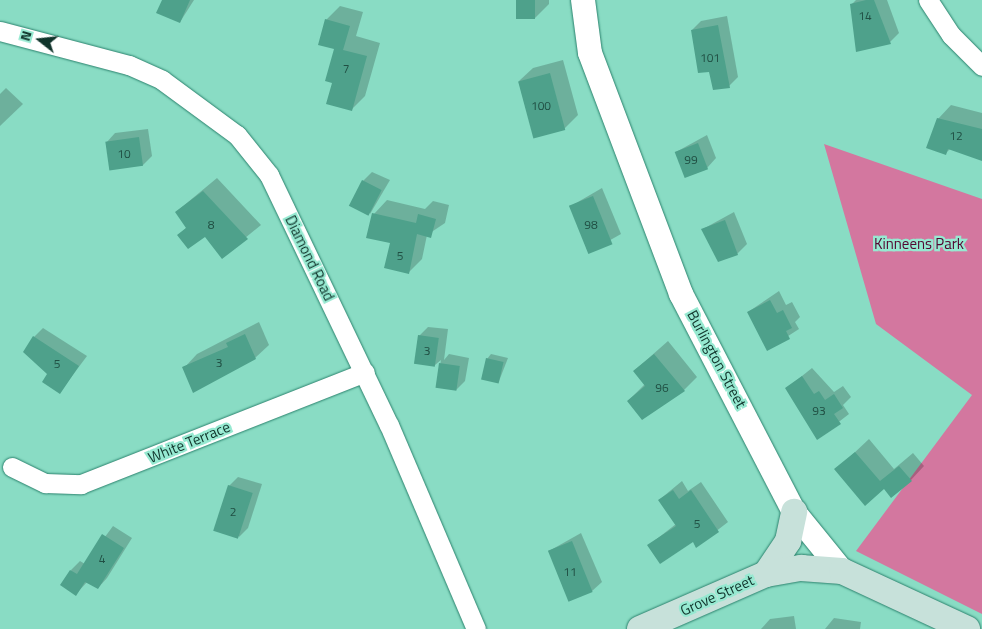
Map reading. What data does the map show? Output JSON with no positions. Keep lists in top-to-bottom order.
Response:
{
  "streets": {
    "main road": ["Burlington Street", "Grove Street"],
    "street": ["Diamond Road", "White Terrace"]
  },
  "crossings": [
    ["Diamond Road", "White Terrace"],
    ["Burlington Street", "Grove Street"]
  ],
  "parks": ["Kinneens Park"],
  "house_numbers": [
    "14",
    "101",
    "7",
    "100",
    "12",
    "10",
    "99",
    "8",
    "98",
    "5",
    "3",
    "3",
    "5",
    "96",
    "93",
    "2",
    "5",
    "4",
    "11"
  ],
  "north": "left"
}
